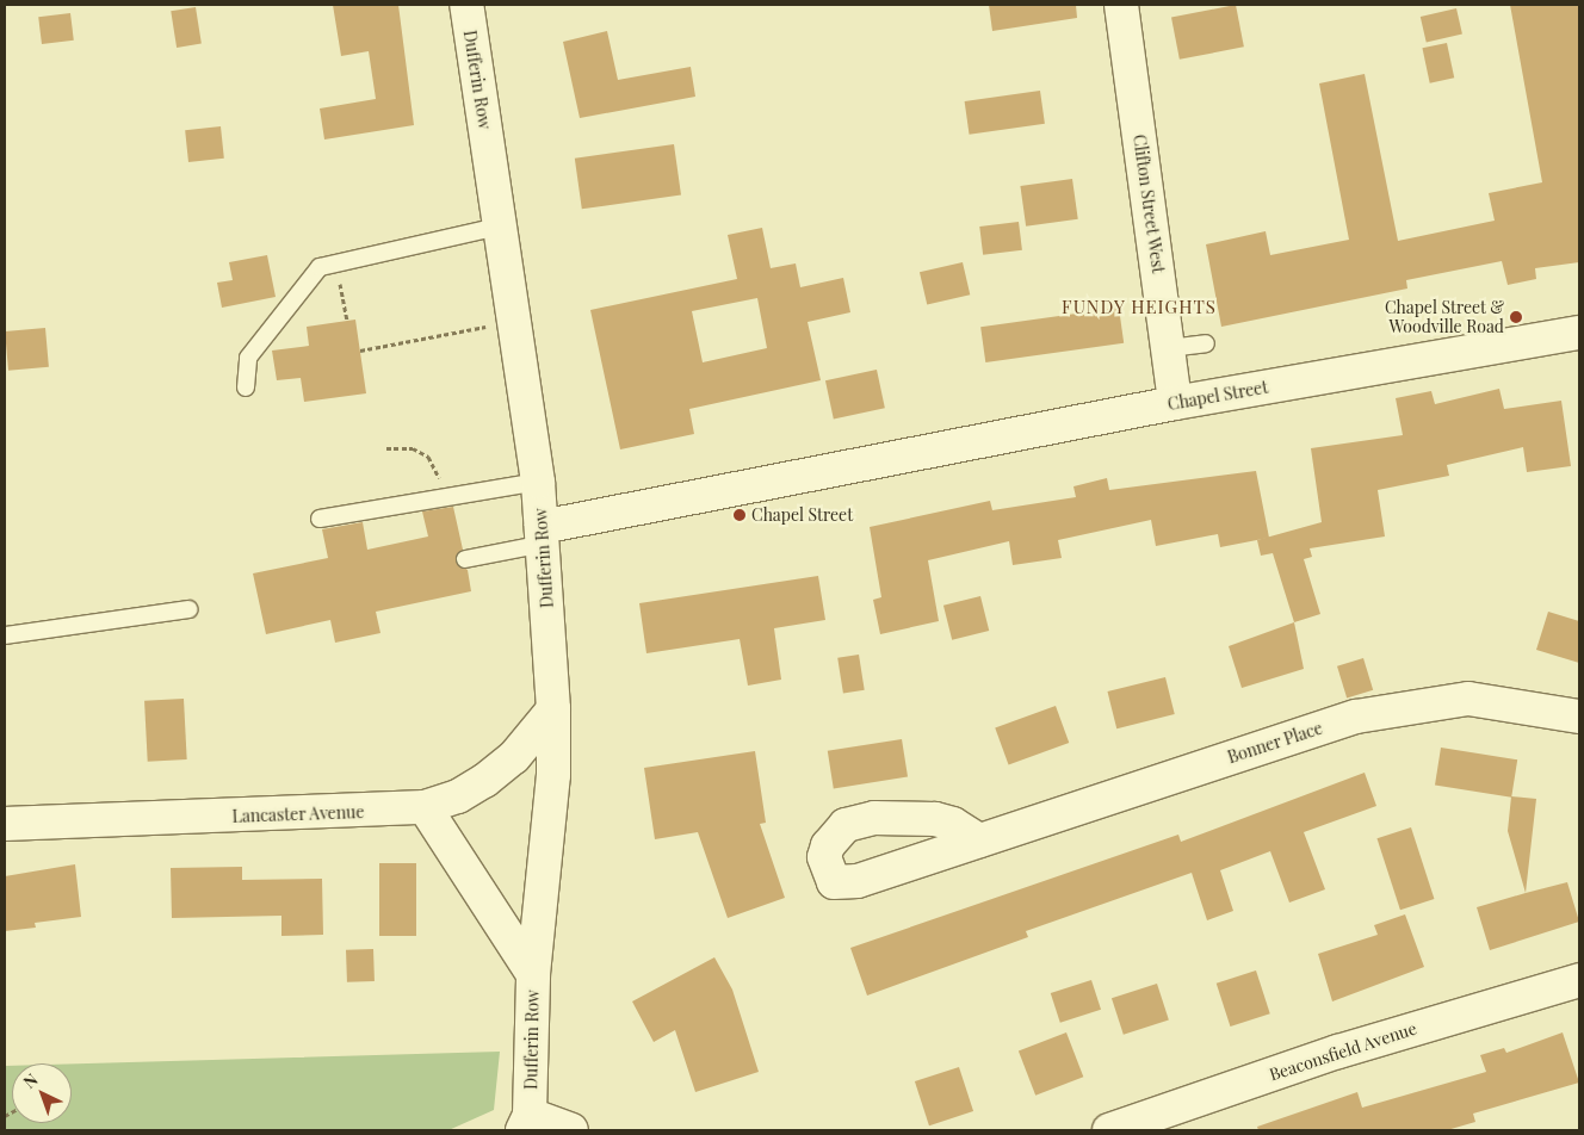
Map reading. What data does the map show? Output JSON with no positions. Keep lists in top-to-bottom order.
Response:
{
  "streets": {
    "street": [
      "Dufferin Row",
      "Clifton Street West",
      "Chapel Street",
      "Bonner Place",
      "Lancaster Avenue",
      "Beaconsfield Avenue"
    ]
  },
  "crossings": [
    ["Dufferin Row", "Chapel Street"],
    ["Dufferin Row", "Lancaster Avenue"],
    ["Clifton Street West", "Chapel Street"]
  ],
  "districts": ["FUNDY HEIGHTS"],
  "places": ["Chapel Street & Woodville Road", "Chapel Street"],
  "north": "top left"
}
